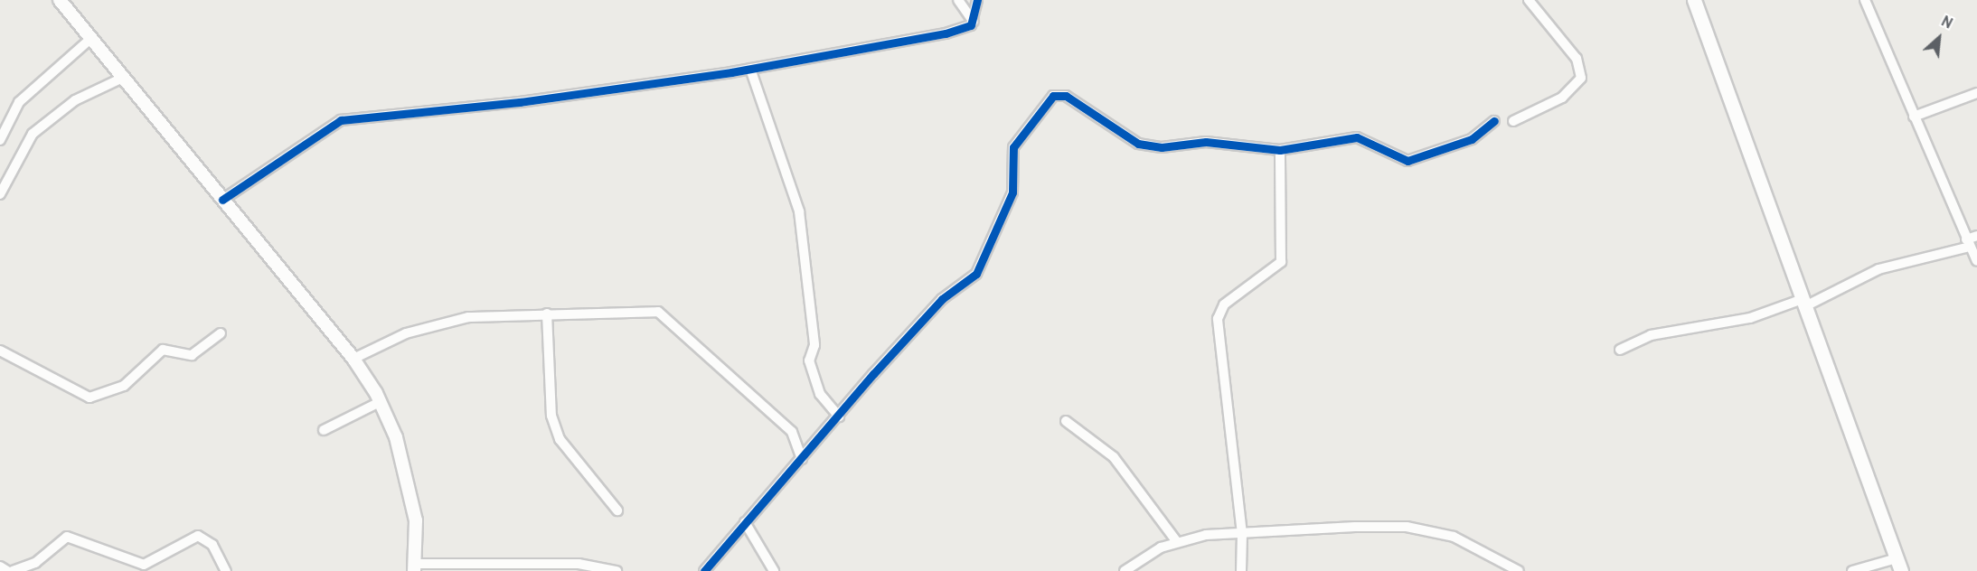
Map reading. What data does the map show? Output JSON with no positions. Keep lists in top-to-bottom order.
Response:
{
  "north": "top right"
}
